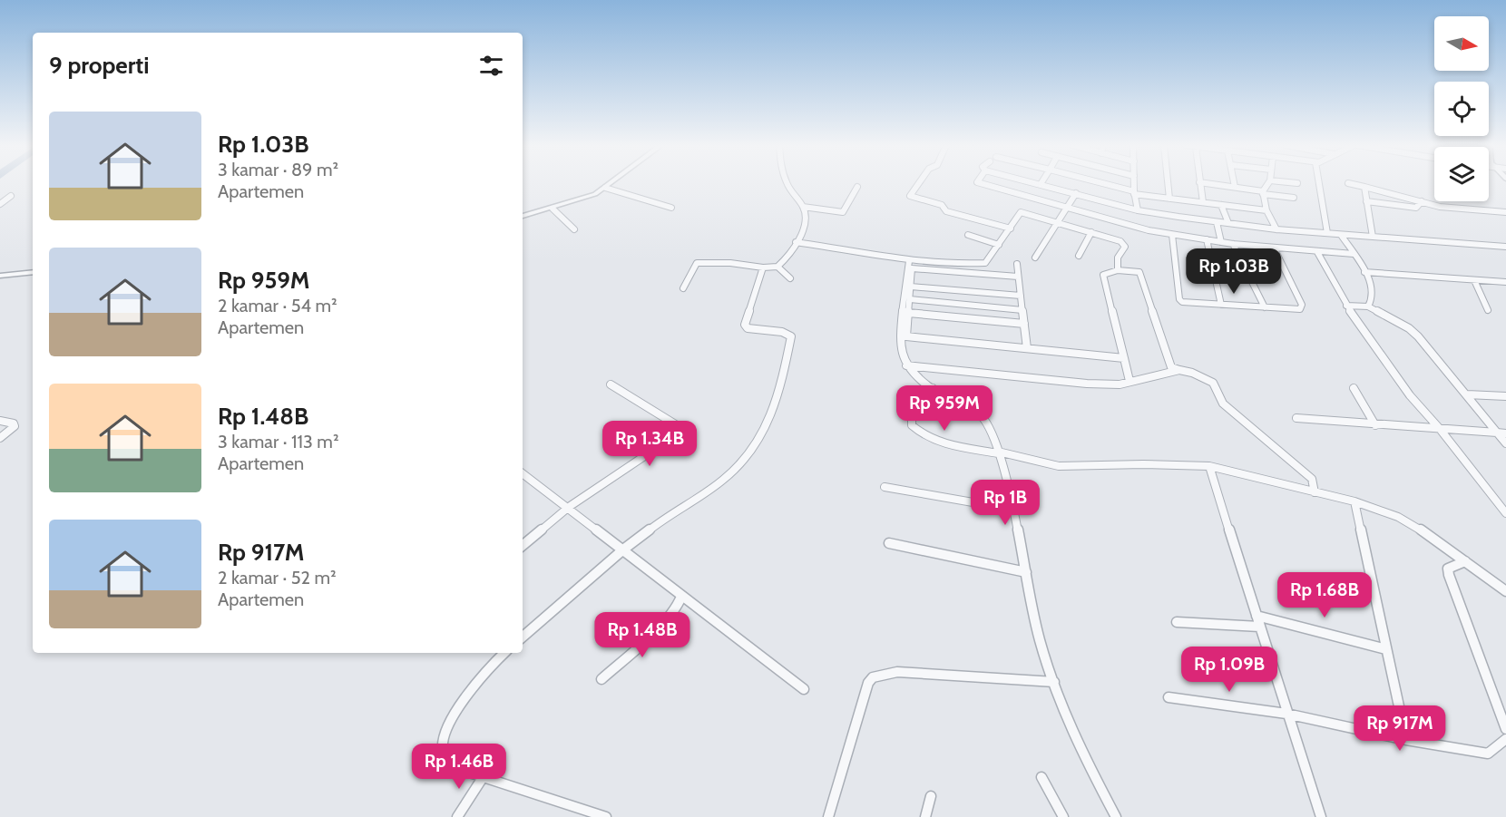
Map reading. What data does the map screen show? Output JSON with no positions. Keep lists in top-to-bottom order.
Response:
{
  "north": "right",
  "page": {
    "heading": "9 properti",
    "list": [
      {
        "name": "Rp 1.03B",
        "note": "3 kamar · 89 m² · Apartemen"
      },
      {
        "name": "Rp 959M",
        "note": "2 kamar · 54 m² · Apartemen"
      },
      {
        "name": "Rp 1.48B",
        "note": "3 kamar · 113 m² · Apartemen"
      },
      {
        "name": "Rp 917M",
        "note": "2 kamar · 52 m² · Apartemen"
      }
    ],
    "price": [
      "Rp 1.03B",
      "Rp 959M",
      "Rp 1.34B",
      "Rp 1B",
      "Rp 1.68B",
      "Rp 1.48B",
      "Rp 1.09B",
      "Rp 917M",
      "Rp 1.46B"
    ]
  }
}
